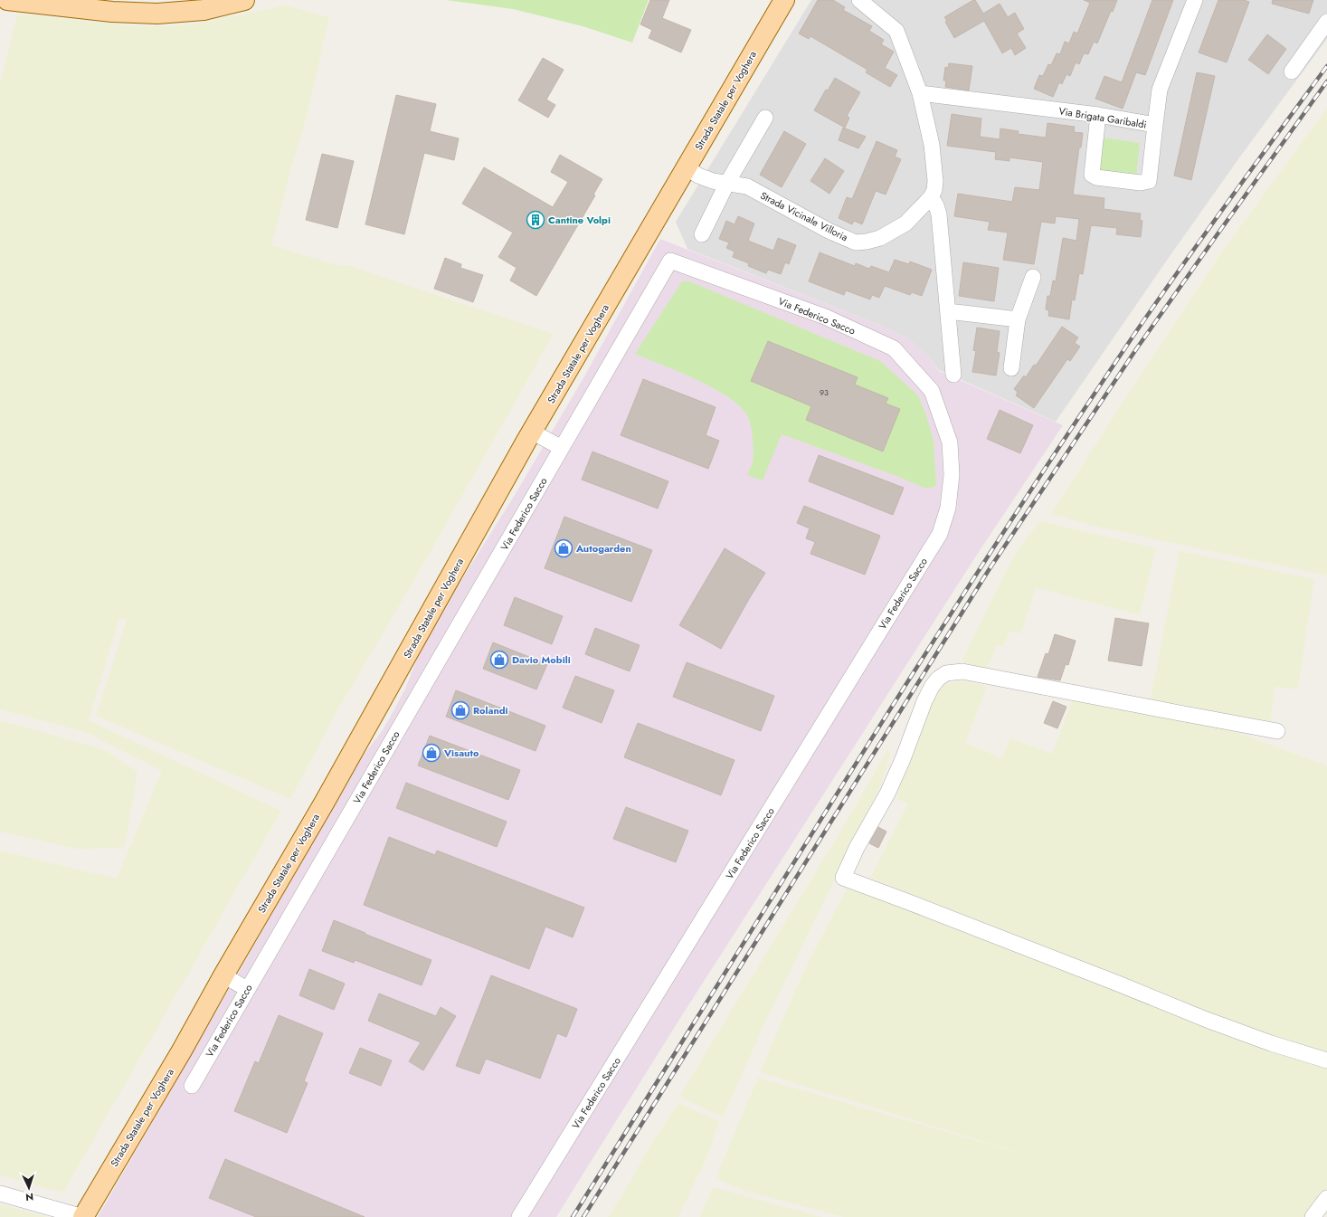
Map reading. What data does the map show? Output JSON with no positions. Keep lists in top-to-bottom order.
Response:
{
  "streets": {
    "main road": ["Strada Statale per Voghera"],
    "street": ["Via Brigata Garibaldi", "Strada Vicinale Villoria", "Via Federico Sacco"]
  },
  "crossings": [
    ["Strada Statale per Voghera", "Strada Vicinale Villoria"],
    ["Via Brigata Garibaldi", "Strada Vicinale Villoria"]
  ],
  "places": {
    "building": ["Cantine Volpi"],
    "shop": [
      "Autogarden",
      "Davio Mobili",
      "Rolandi",
      "Visauto"
    ]
  },
  "house_numbers": ["93"],
  "north": "bottom"
}
